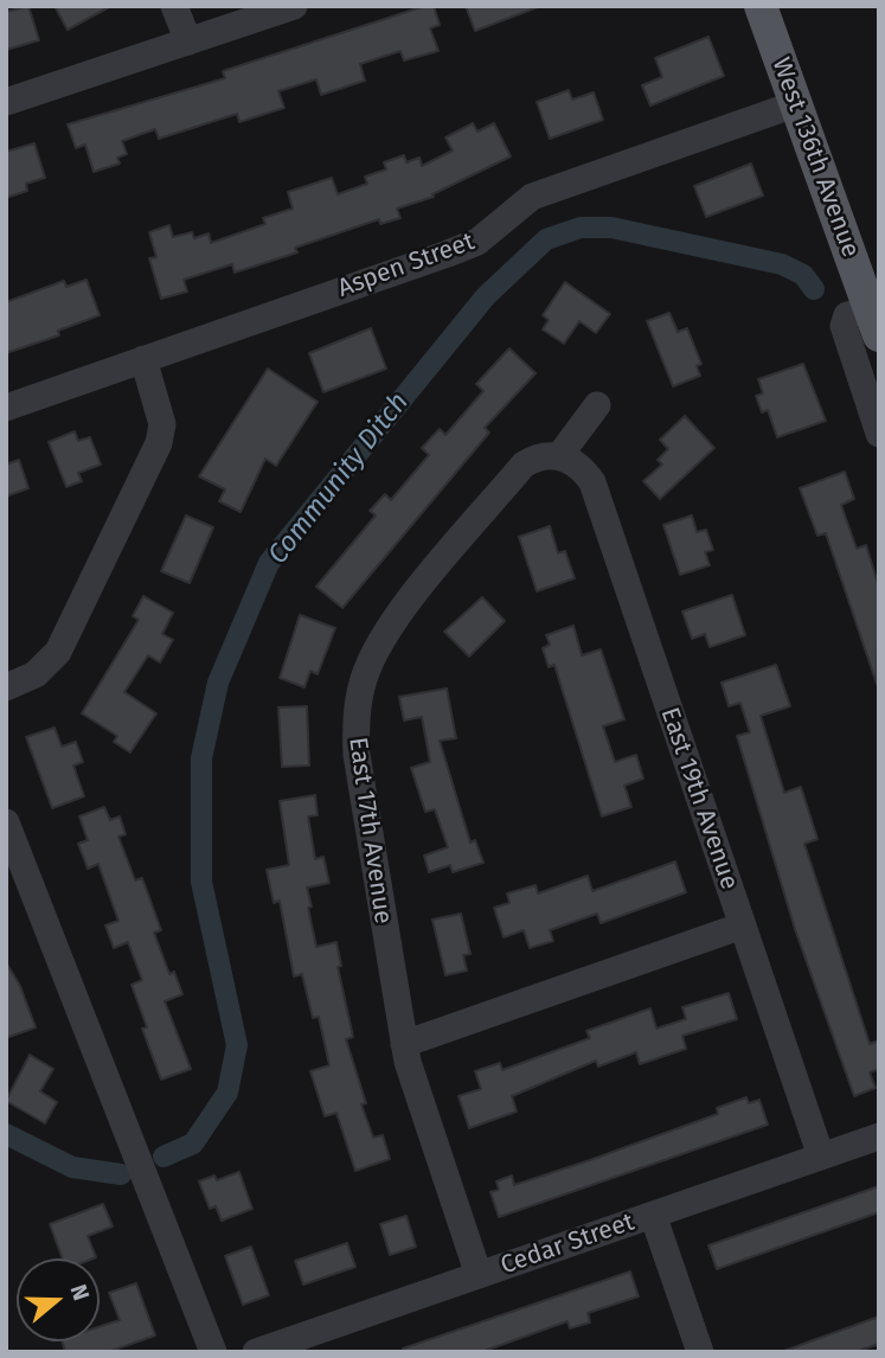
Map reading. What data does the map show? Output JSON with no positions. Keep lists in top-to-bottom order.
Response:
{
  "streets": {
    "main road": ["West 136th Avenue"],
    "street": [
      "Aspen Street",
      "East 19th Avenue",
      "East 17th Avenue",
      "Cedar Street"
    ]
  },
  "crossings": [
    ["West 136th Avenue", "Aspen Street"],
    ["East 19th Avenue", "East 17th Avenue"],
    ["East 19th Avenue", "Cedar Street"],
    ["East 17th Avenue", "Cedar Street"]
  ],
  "water": ["Community Ditch"],
  "north": "right"
}
